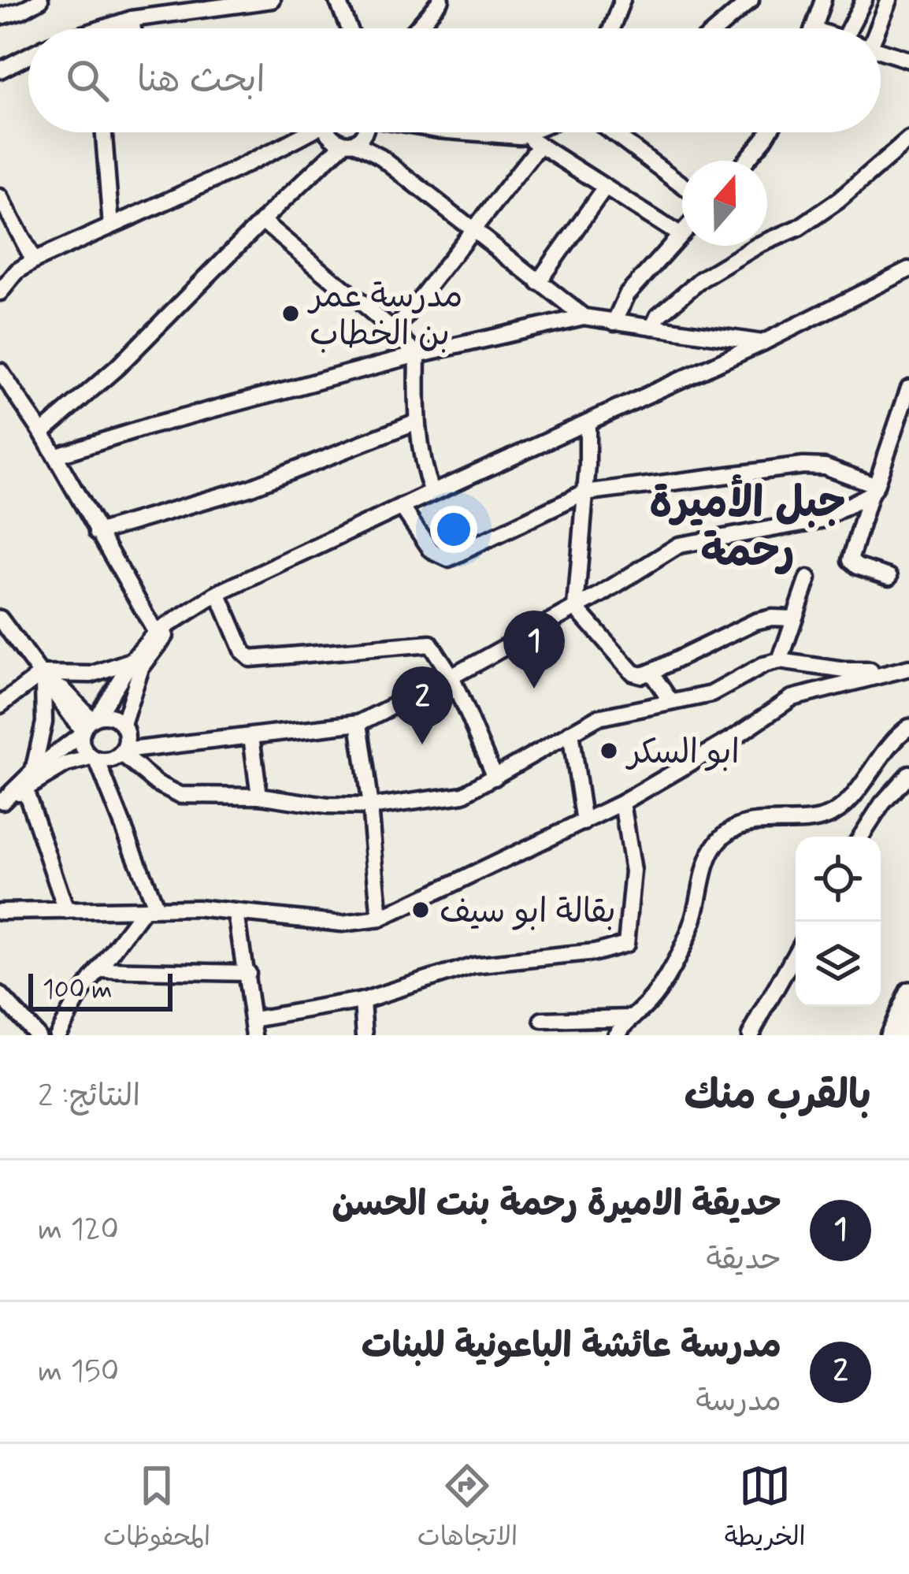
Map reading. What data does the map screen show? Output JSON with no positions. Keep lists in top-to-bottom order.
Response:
{
  "districts": ["جبل الأميرة رحمة"],
  "places": ["مدرسة عمر بن الخطاب", "ابو السكر", "بقالة ابو سيف"],
  "scale_bar": "100 m",
  "north": "top",
  "page": {
    "search": "ابحث هنا",
    "pins": ["1", "2"],
    "scale": "100 m",
    "heading": ["بالقرب منك", "النتائج: 2"],
    "list": [
      {
        "mark": "1",
        "name": "حديقة الاميرة رحمة بنت الحسن",
        "note": "حديقة",
        "value": "120 m"
      },
      {
        "mark": "2",
        "name": "مدرسة عائشة الباعونية للبنات",
        "note": "مدرسة",
        "value": "150 m"
      }
    ],
    "nav": ["الخريطة", "الاتجاهات", "المحفوظات"]
  }
}
